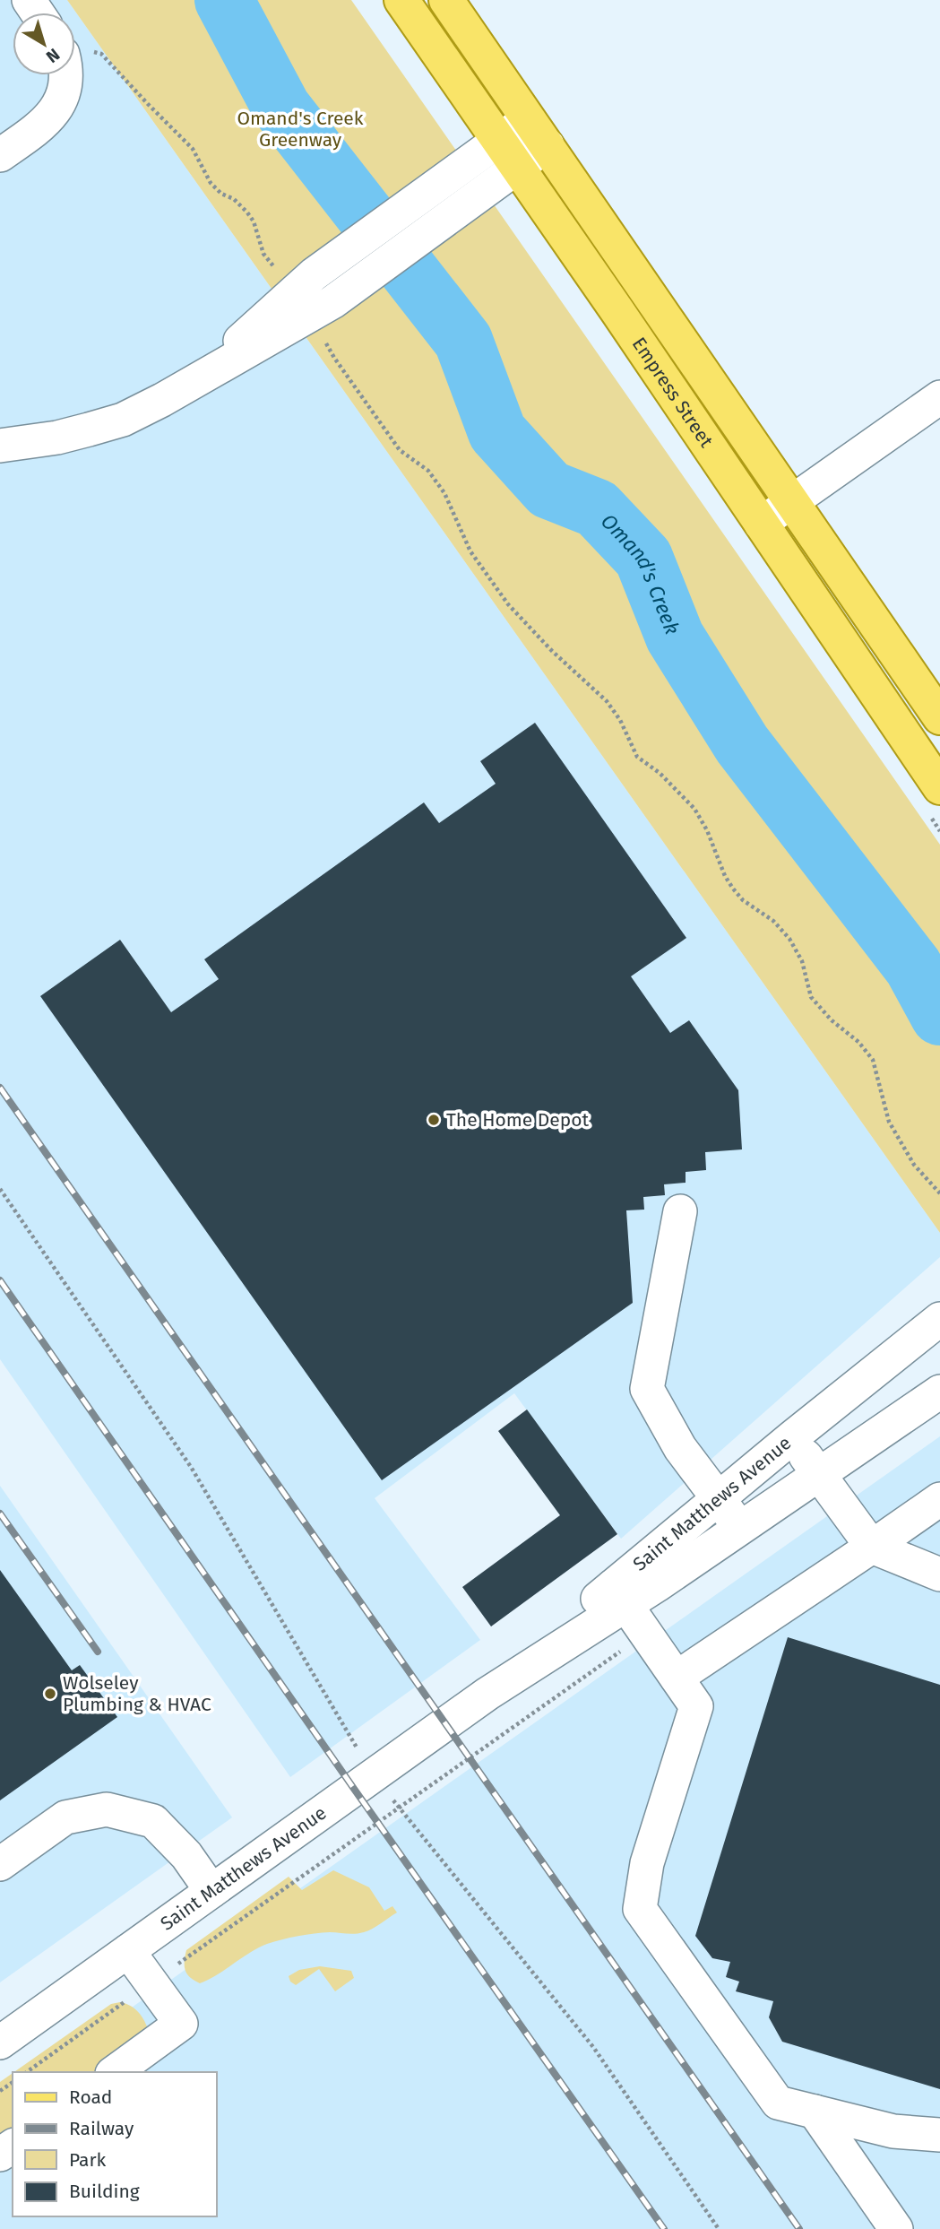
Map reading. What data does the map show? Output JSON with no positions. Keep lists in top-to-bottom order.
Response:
{
  "streets": {
    "main road": ["Empress Street"],
    "street": ["Saint Matthews Avenue"]
  },
  "water": ["Omand's Creek"],
  "parks": ["Omand's Creek Greenway"],
  "places": ["The Home Depot", "Wolseley Plumbing & HVAC"],
  "legend": [
    "Road",
    "Railway",
    "Park",
    "Building"
  ],
  "north": "bottom right"
}
